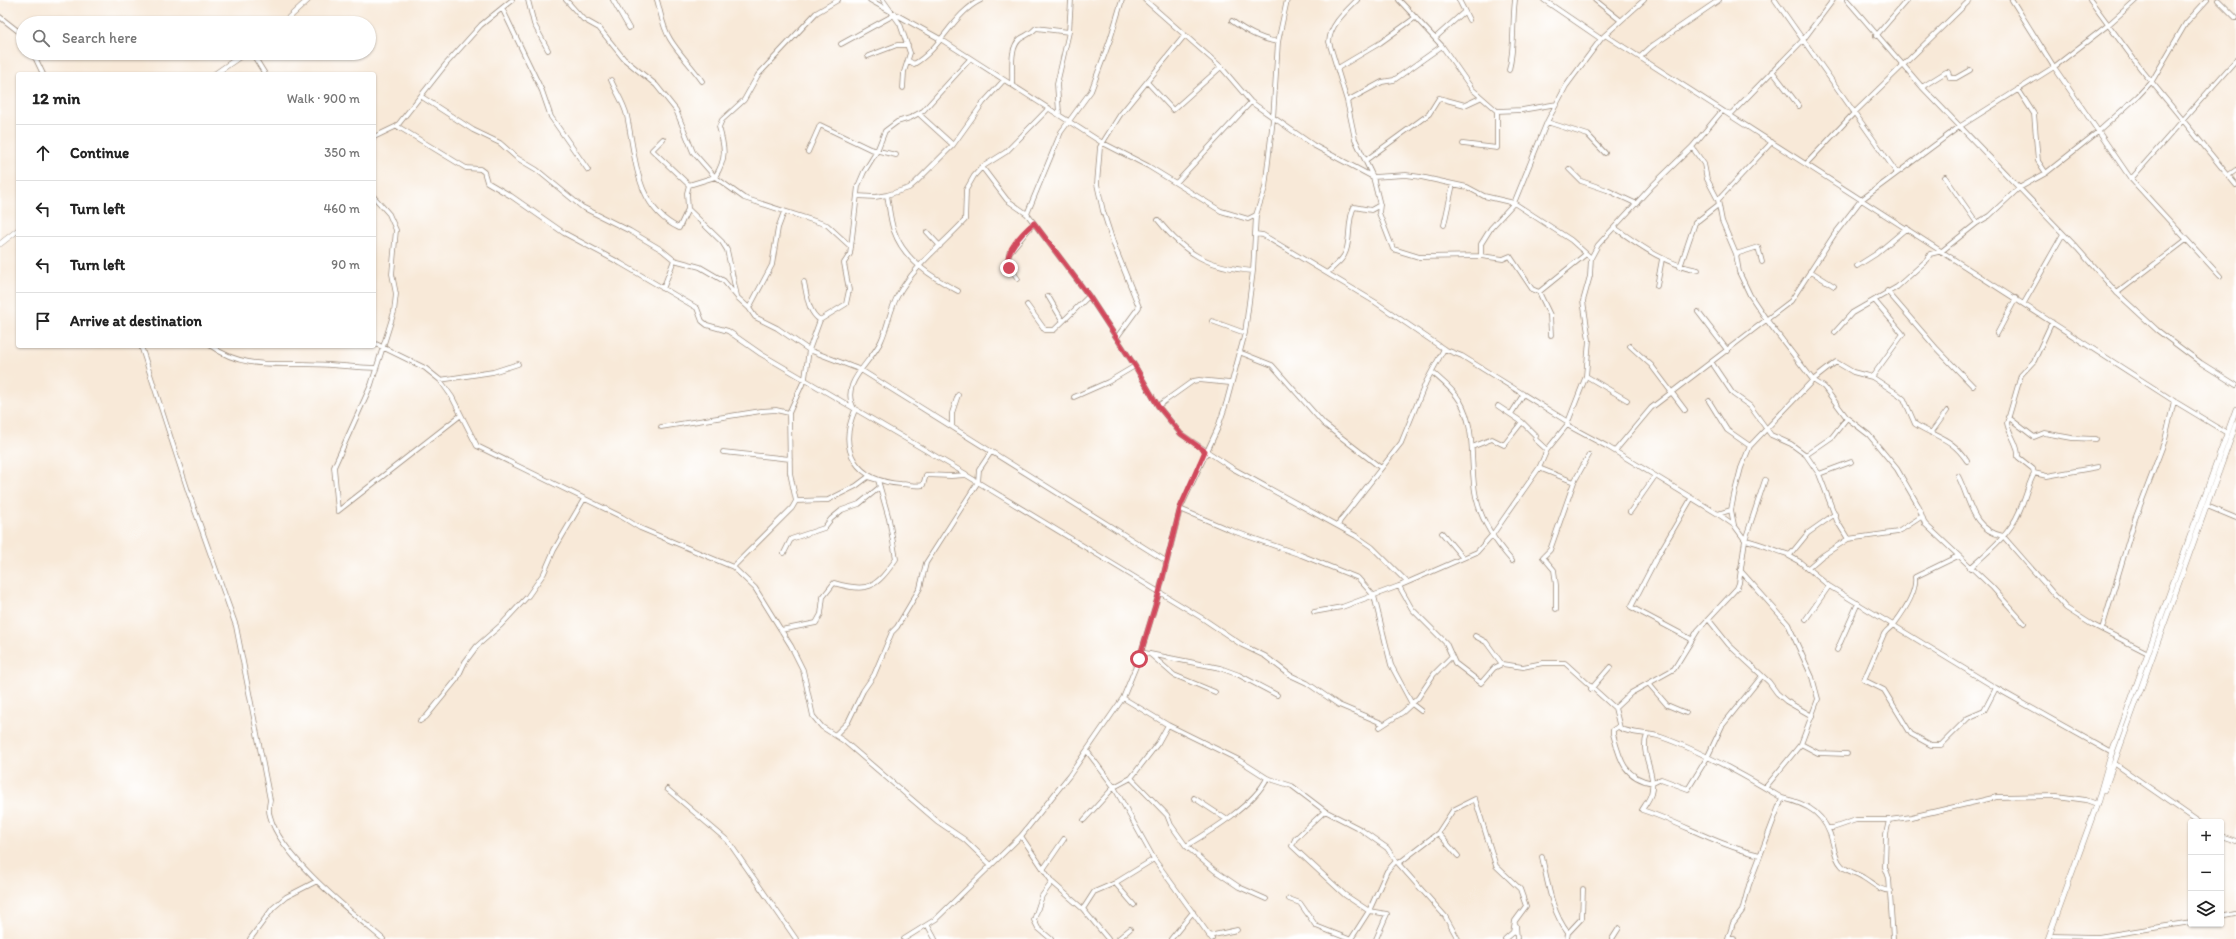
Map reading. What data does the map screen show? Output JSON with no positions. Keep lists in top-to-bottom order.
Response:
{
  "page": {
    "search": "Search here",
    "heading": ["12 min", "Walk · 900 m"],
    "list": [
      ["Continue", "350 m"],
      ["Turn left", "460 m"],
      ["Turn left", "90 m"],
      "Arrive at destination"
    ],
    "map_buttons": ["+", "−"]
  }
}
